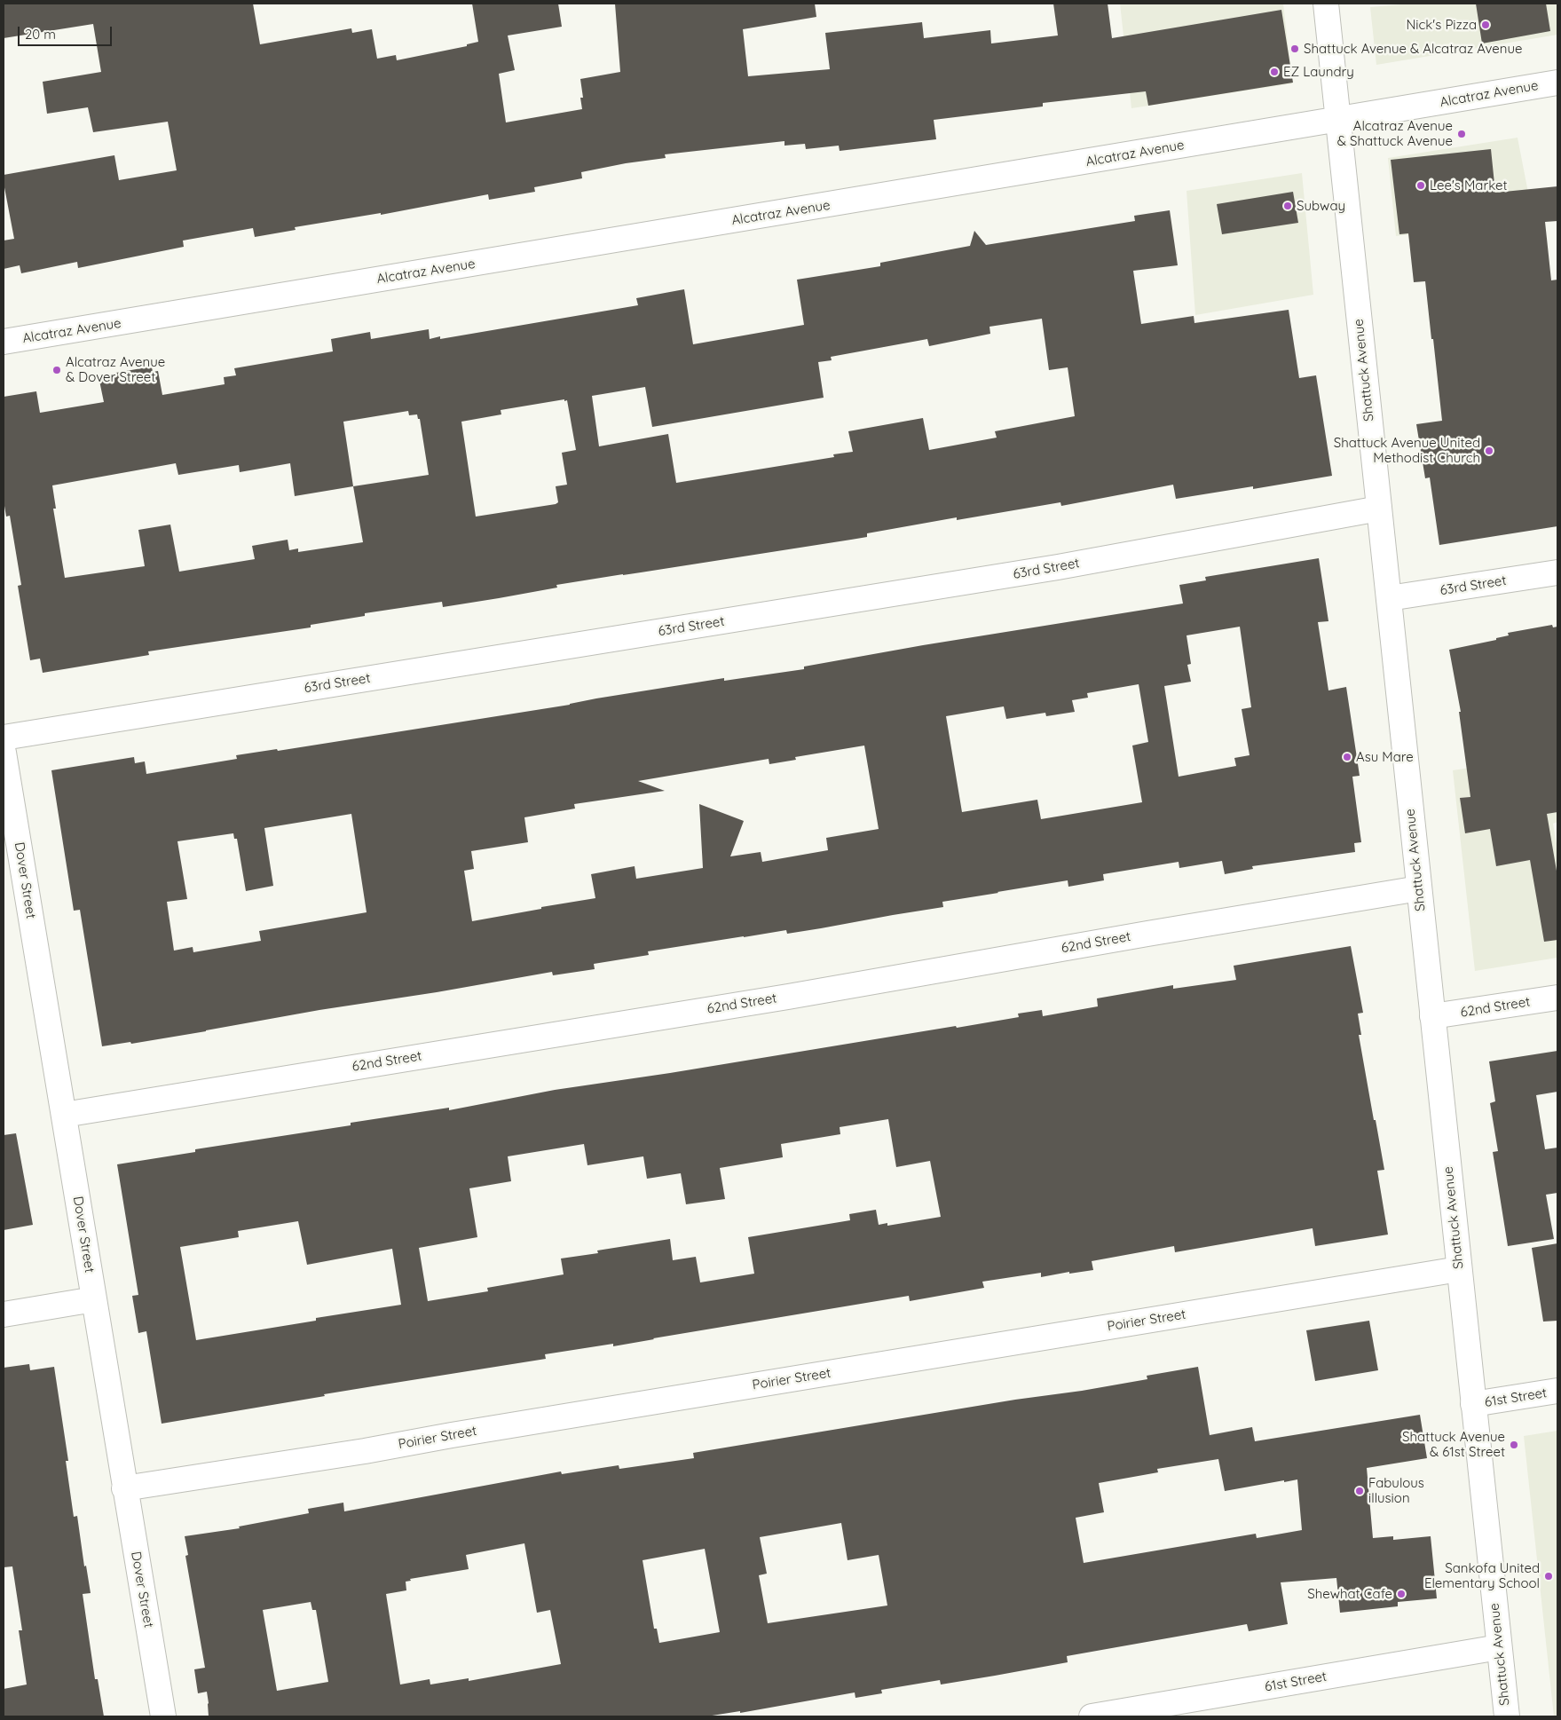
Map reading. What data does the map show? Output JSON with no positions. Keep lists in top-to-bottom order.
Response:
{
  "streets": {
    "street": [
      "Alcatraz Avenue",
      "Shattuck Avenue",
      "63rd Street",
      "Dover Street",
      "62nd Street",
      "Poirier Street",
      "61st Street"
    ]
  },
  "crossings": [
    ["Alcatraz Avenue", "Shattuck Avenue"],
    ["Shattuck Avenue", "63rd Street"],
    ["Shattuck Avenue", "62nd Street"],
    ["Shattuck Avenue", "Poirier Street"],
    ["Shattuck Avenue", "61st Street"],
    ["Dover Street", "62nd Street"],
    ["Dover Street", "Poirier Street"]
  ],
  "places": [
    "Nick's Pizza",
    "Shattuck Avenue & Alcatraz Avenue",
    "EZ Laundry",
    "Alcatraz Avenue & Shattuck Avenue",
    "Lee's Market",
    "Subway",
    "Alcatraz Avenue & Dover Street",
    "Shattuck Avenue United Methodist Church",
    "Asu Mare",
    "Shattuck Avenue & 61st Street",
    "Fabulous illusion",
    "Sankofa United Elementary School",
    "Shewhat Cafe"
  ],
  "scale_bar": "20 m"
}
